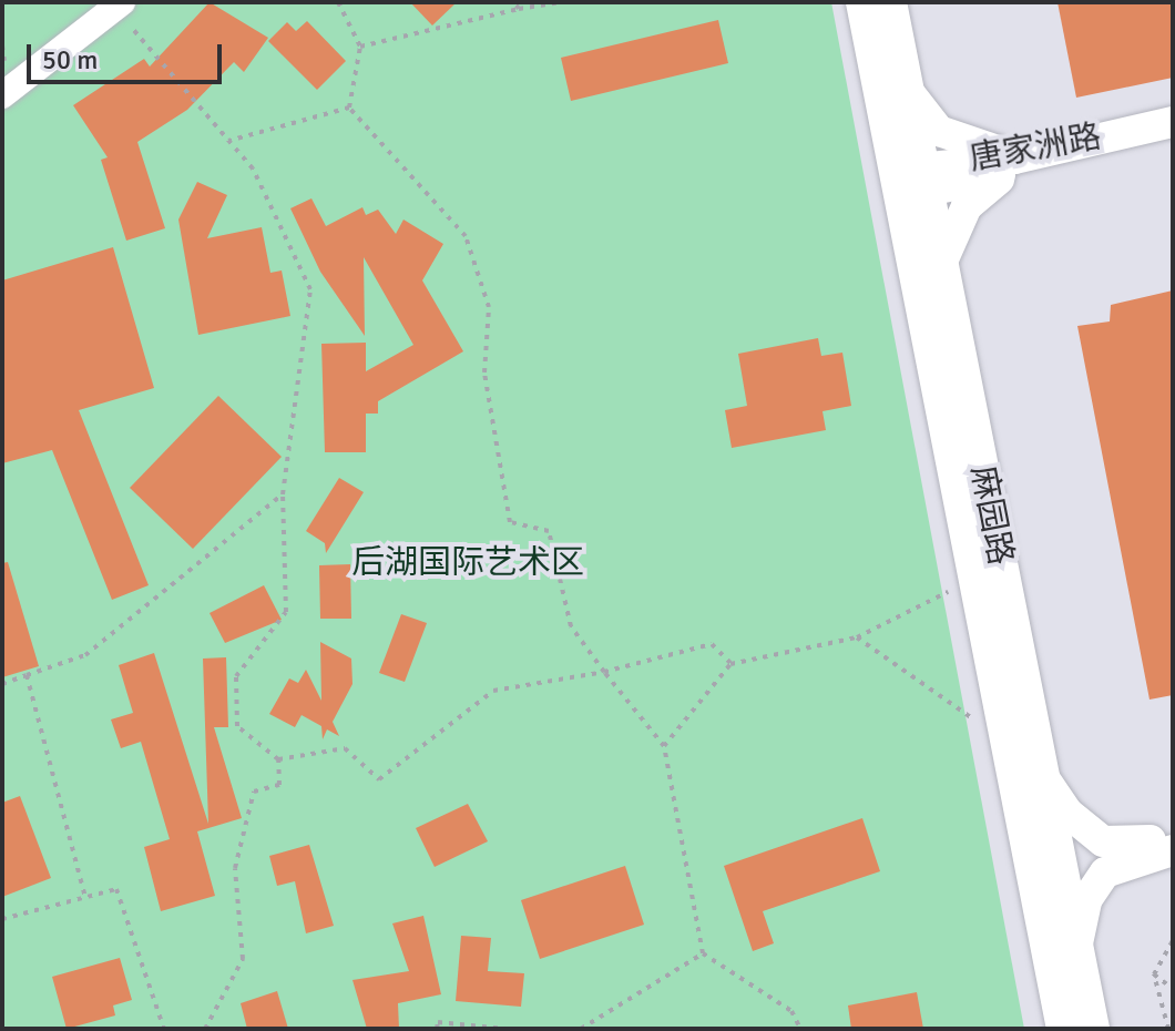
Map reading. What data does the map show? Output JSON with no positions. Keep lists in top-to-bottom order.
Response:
{
  "streets": {
    "main road": ["麻园路"],
    "street": ["唐家洲路"]
  },
  "crossings": [
    ["唐家洲路", "麻园路"]
  ],
  "parks": ["后湖国际艺术区"],
  "scale_bar": "50 m"
}
